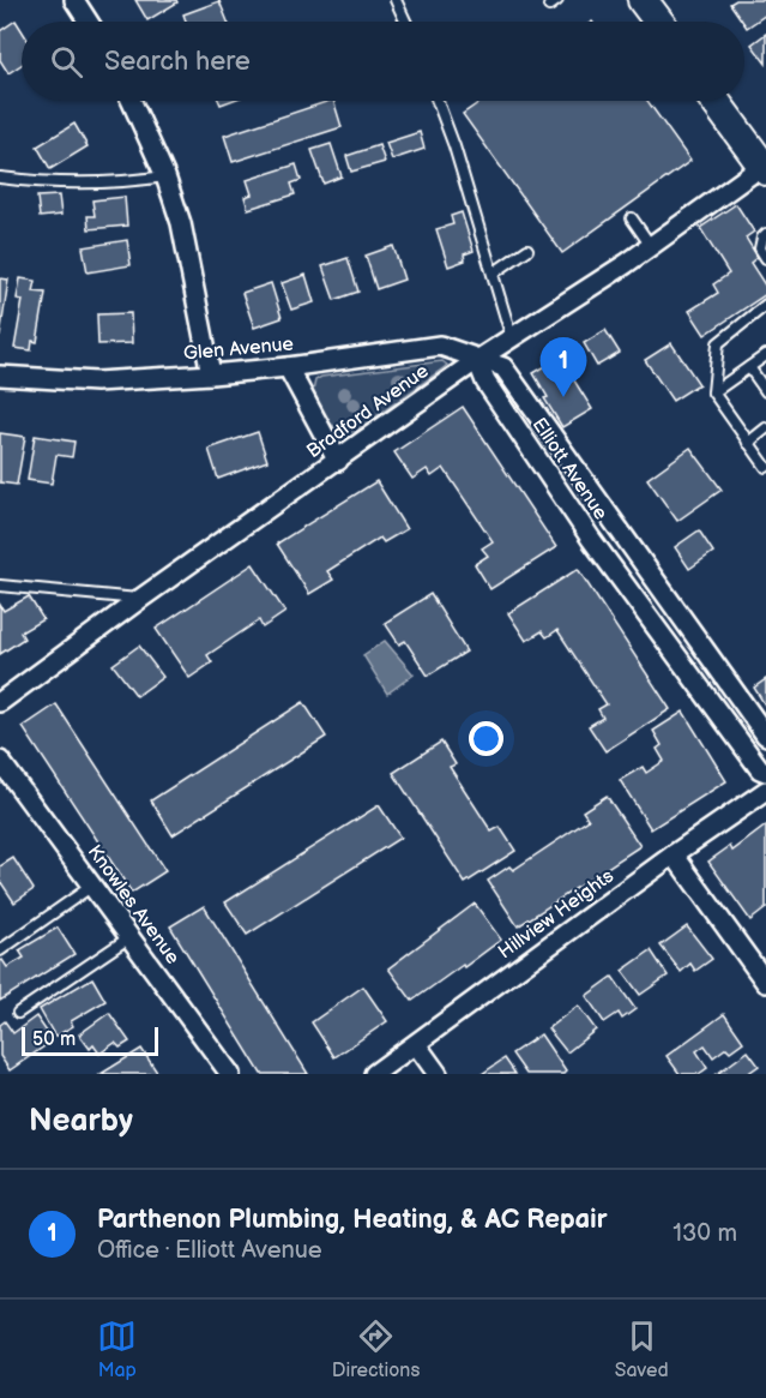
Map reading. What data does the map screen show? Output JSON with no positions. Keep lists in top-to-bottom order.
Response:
{
  "streets": {
    "street": [
      "Glen Avenue",
      "Bradford Avenue",
      "Elliott Avenue",
      "Knowles Avenue",
      "Hillview Heights"
    ]
  },
  "crossings": [
    ["Glen Avenue", "Bradford Avenue"],
    ["Glen Avenue", "Elliott Avenue"],
    ["Bradford Avenue", "Elliott Avenue"]
  ],
  "scale_bar": "50 m",
  "page": {
    "search": "Search here",
    "pins": "1",
    "scale": "50 m",
    "heading": "Nearby",
    "list": [
      {
        "mark": "1",
        "name": "Parthenon Plumbing, Heating, & AC Repair",
        "note": "Office · Elliott Avenue",
        "value": "130 m"
      }
    ],
    "nav": ["Map", "Directions", "Saved"]
  }
}
